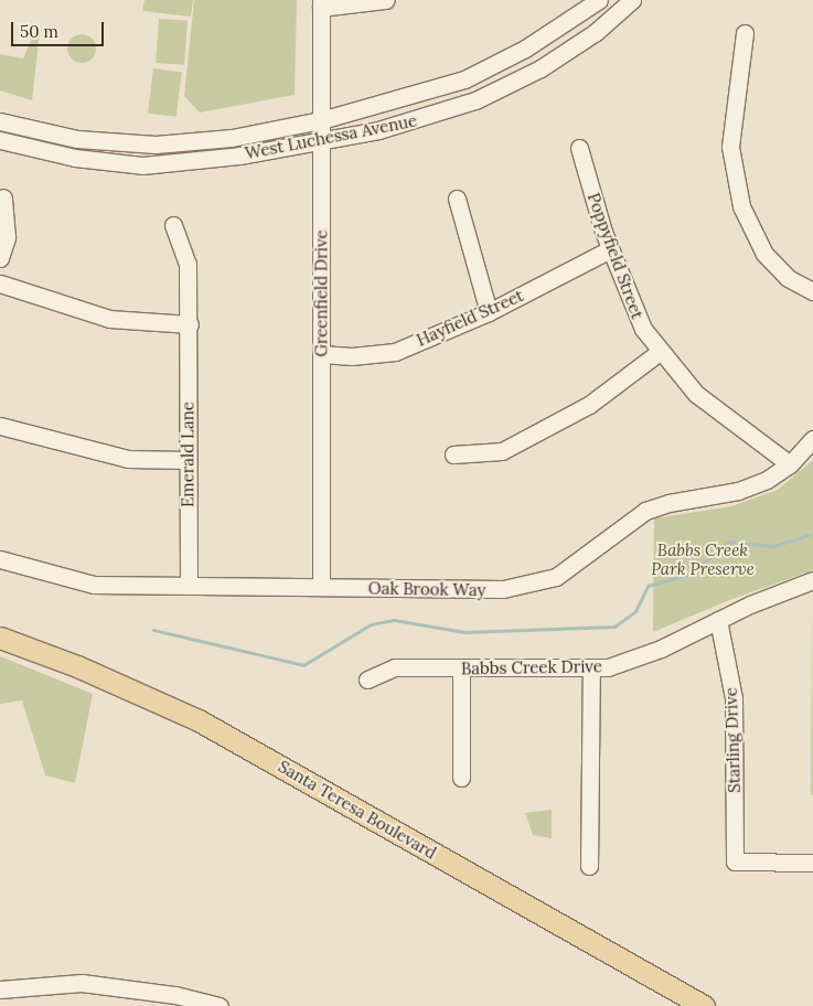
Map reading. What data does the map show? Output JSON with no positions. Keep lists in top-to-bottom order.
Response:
{
  "streets": {
    "main road": ["Santa Teresa Boulevard"],
    "street": [
      "West Luchessa Avenue",
      "Poppyfield Street",
      "Greenfield Drive",
      "Hayfield Street",
      "Emerald Lane",
      "Oak Brook Way",
      "Babbs Creek Drive",
      "Starling Drive"
    ]
  },
  "crossings": [
    ["West Luchessa Avenue", "Greenfield Drive"],
    ["Poppyfield Street", "Hayfield Street"],
    ["Poppyfield Street", "Oak Brook Way"],
    ["Greenfield Drive", "Hayfield Street"],
    ["Greenfield Drive", "Oak Brook Way"],
    ["Emerald Lane", "Oak Brook Way"],
    ["Babbs Creek Drive", "Starling Drive"]
  ],
  "parks": ["Babbs Creek Park Preserve"],
  "scale_bar": "50 m"
}
